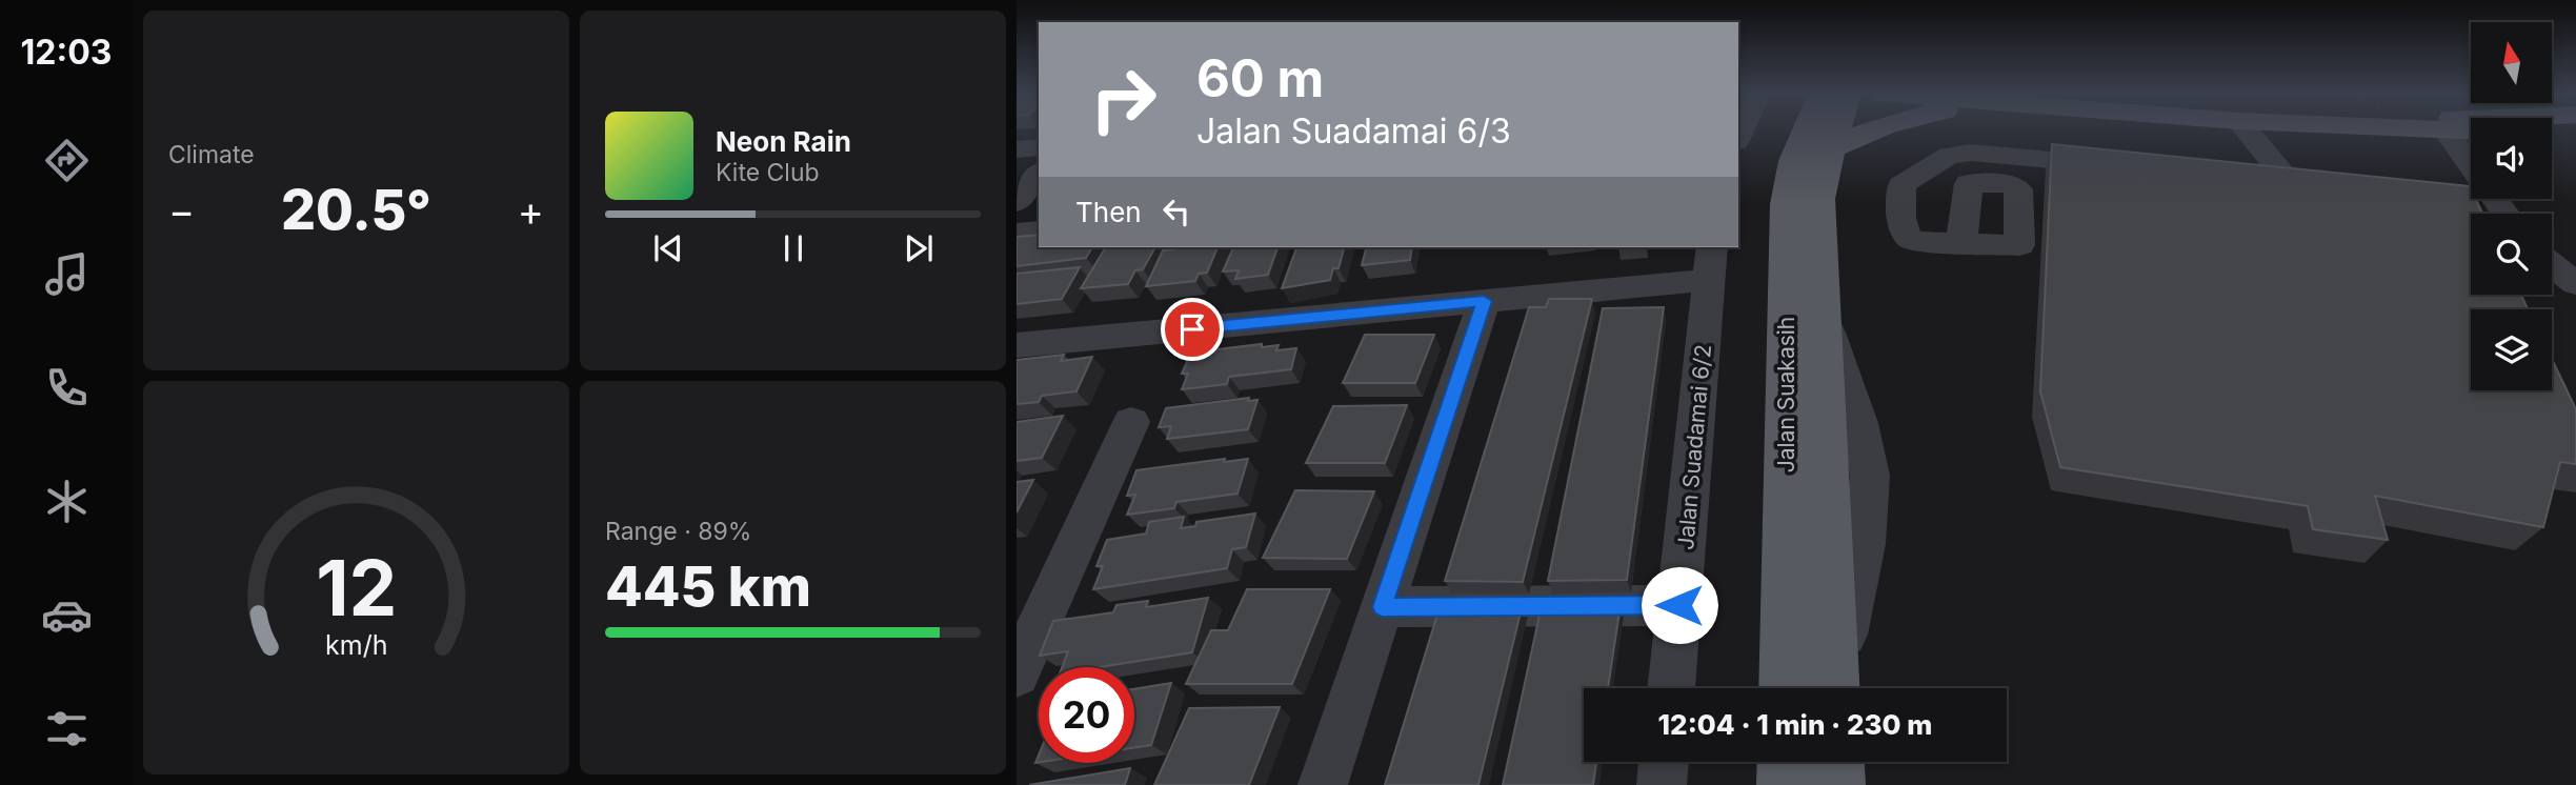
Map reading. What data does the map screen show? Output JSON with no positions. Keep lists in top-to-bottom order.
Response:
{
  "streets": {
    "main road": ["Jalan Suakasih"],
    "street": ["Jalan Suadamai 6/2"]
  },
  "north": "top",
  "page": {
    "tabs": "12:03",
    "tile": [
      "Climate",
      ["Range · 89%", "445 km"]
    ],
    "turn": ["60 m", "Jalan Suadamai 6/3"],
    "song": ["Neon Rain", "Kite Club"],
    "then": "Then",
    "heat": ["−", "20.5°", "+"],
    "limit": "20",
    "trip": "12:04 · 1 min · 230 m",
    "gauge": ["12", "km/h"]
  }
}
